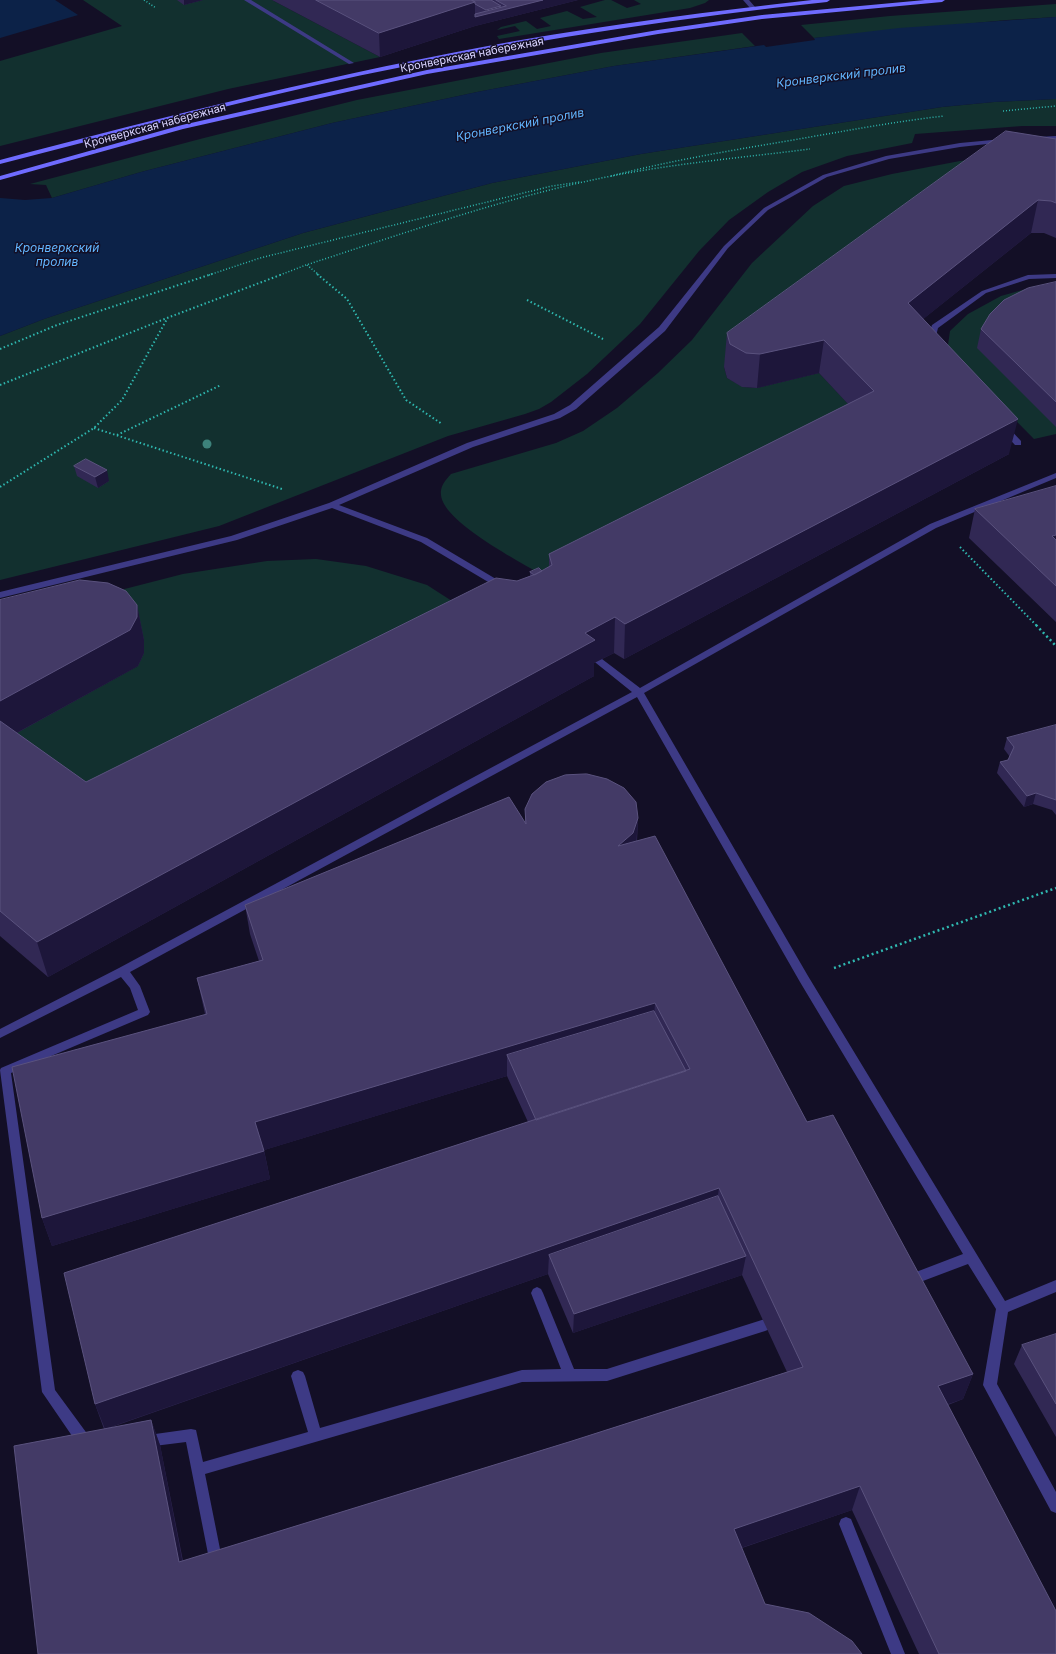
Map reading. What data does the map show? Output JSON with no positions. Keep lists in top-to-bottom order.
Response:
{
  "streets": {
    "main road": ["Кронверкская набережная"]
  },
  "water": ["Кронверкский пролив"]
}
